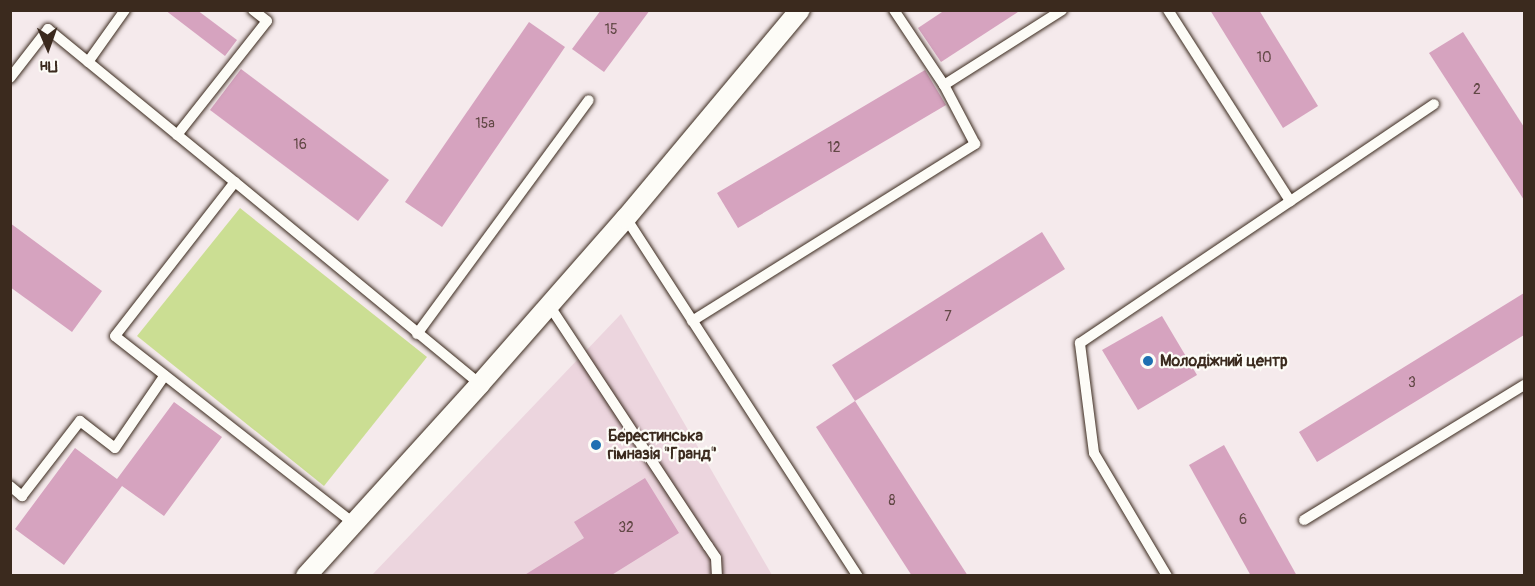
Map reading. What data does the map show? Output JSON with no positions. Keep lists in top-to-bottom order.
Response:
{
  "places": ["Молодіжний центр", "Берестинська гімназія \"Гранд\""],
  "house_numbers": [
    "15",
    "10",
    "2",
    "15а",
    "16",
    "12",
    "7",
    "3",
    "8",
    "6",
    "32"
  ],
  "north": "bottom"
}
